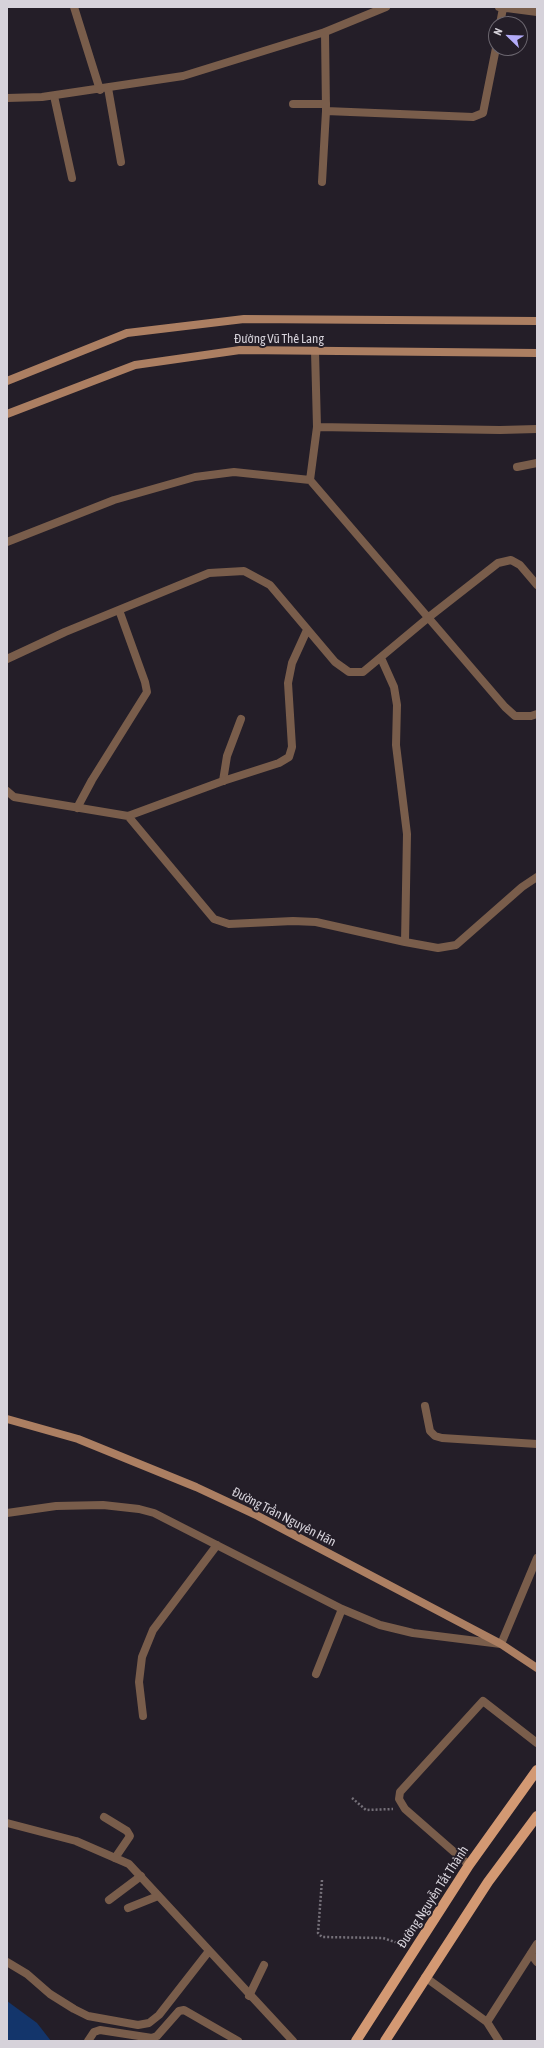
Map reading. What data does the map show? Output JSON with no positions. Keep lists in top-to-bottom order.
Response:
{
  "streets": {
    "main road": ["Đường Nguyễn Tất Thành"],
    "street": ["Đường Vũ Thê Lang", "Đường Trần Nguyên Hãn"]
  },
  "north": "top left"
}
